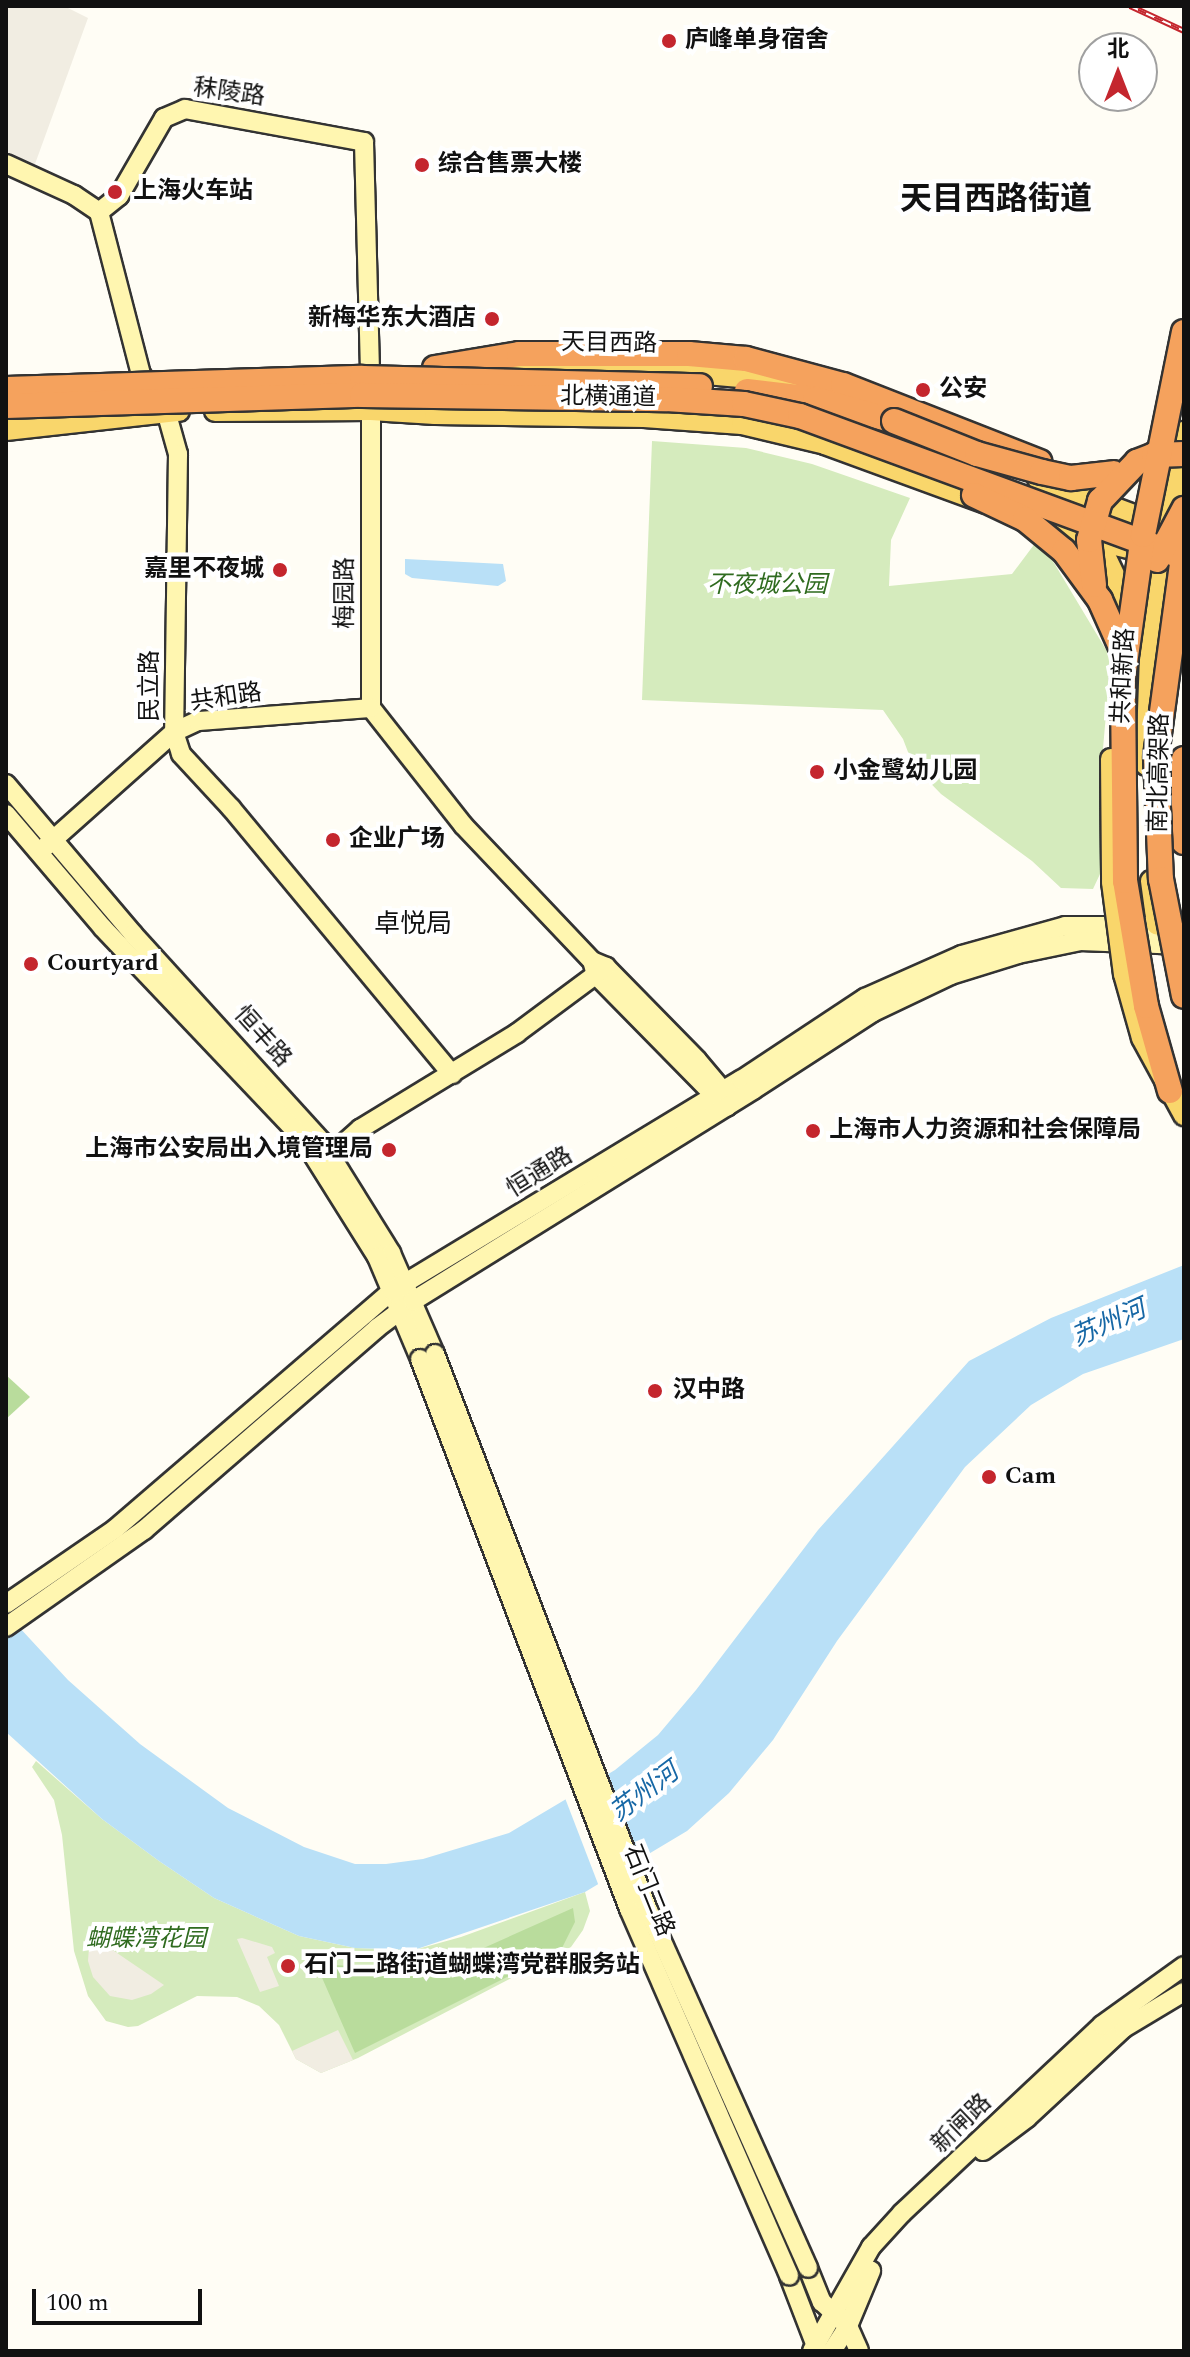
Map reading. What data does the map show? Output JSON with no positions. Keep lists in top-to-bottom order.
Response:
{
  "streets": {
    "highway": ["北横通道", "南北高架路"],
    "main road": [
      "秣陵路",
      "天目西路",
      "梅园路",
      "共和新路",
      "民立路",
      "共和路",
      "恒丰路",
      "恒通路",
      "石门二路",
      "新闸路"
    ]
  },
  "crossings": [
    ["秣陵路", "梅园路"],
    ["秣陵路", "民立路"],
    ["天目西路", "北横通道"],
    ["天目西路", "梅园路"],
    ["天目西路", "共和新路"],
    ["天目西路", "民立路"],
    ["北横通道", "共和新路"],
    ["北横通道", "南北高架路"],
    ["梅园路", "共和路"],
    ["共和新路", "南北高架路"],
    ["共和新路", "恒通路"],
    ["民立路", "共和路"],
    ["共和路", "恒丰路"],
    ["恒丰路", "恒通路"],
    ["恒丰路", "石门二路"],
    ["石门二路", "新闸路"]
  ],
  "districts": ["天目西路街道", "卓悦局"],
  "water": ["苏州河"],
  "parks": ["不夜城公园", "蝴蝶湾花园"],
  "places": [
    "庐峰单身宿舍",
    "综合售票大楼",
    "上海火车站",
    "新梅华东大酒店",
    "公安",
    "嘉里不夜城",
    "小金鹭幼儿园",
    "企业广场",
    "Courtyard",
    "上海市人力资源和社会保障局",
    "上海市公安局出入境管理局",
    "汉中路",
    "Cam",
    "石门二路街道蝴蝶湾党群服务站"
  ],
  "scale_bar": "100 m",
  "north": "top"
}
